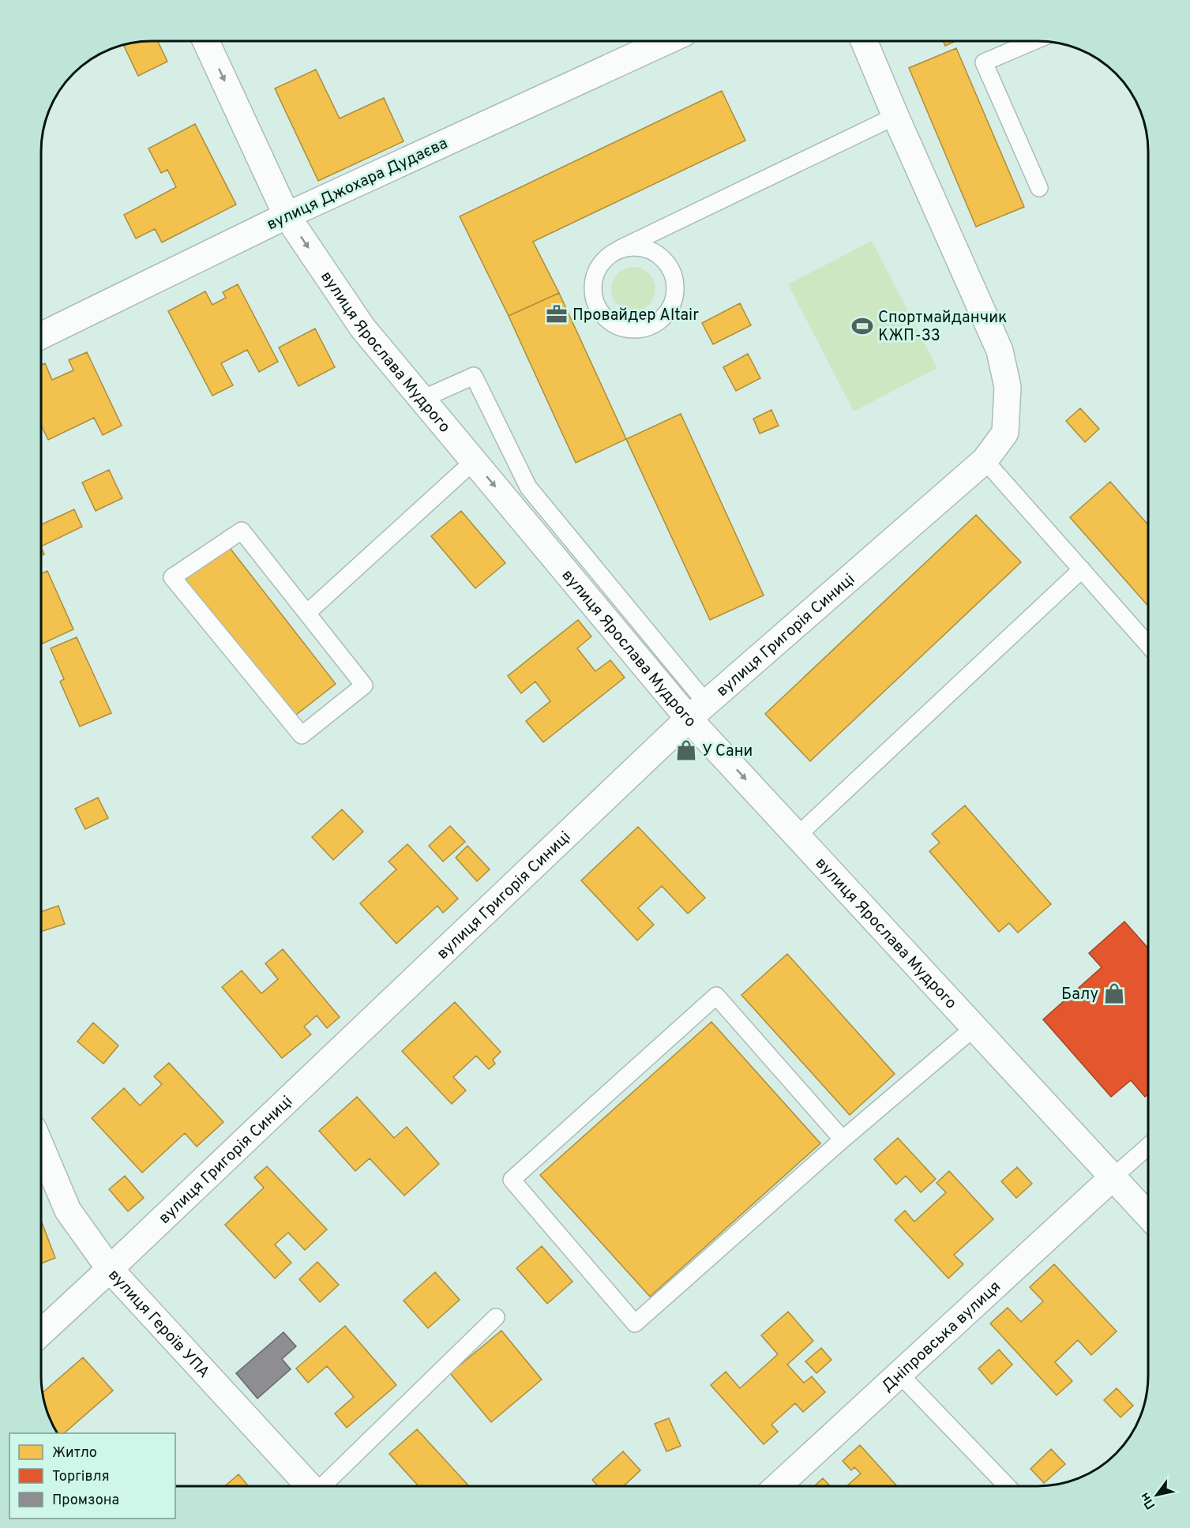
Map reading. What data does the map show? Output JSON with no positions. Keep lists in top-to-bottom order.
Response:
{
  "streets": {
    "street": [
      "вулиця Джохара Дудаєва",
      "вулиця Ярослава Мудрого",
      "вулиця Григорія Синиці",
      "вулиця Героїв УПА",
      "Дніпровська вулиця"
    ]
  },
  "crossings": [
    ["вулиця Джохара Дудаєва", "вулиця Ярослава Мудрого"],
    ["вулиця Ярослава Мудрого", "вулиця Григорія Синиці"],
    ["вулиця Ярослава Мудрого", "Дніпровська вулиця"],
    ["вулиця Григорія Синиці", "вулиця Героїв УПА"]
  ],
  "one_way": ["вулиця Ярослава Мудрого"],
  "places": {
    "office": ["Провайдер Altair"],
    "sports": ["Спортмайданчик КЖП-33"],
    "shop": ["У Сани", "Балу"]
  },
  "legend": ["Житло", "Торгівля", "Промзона"],
  "north": "bottom left"
}
